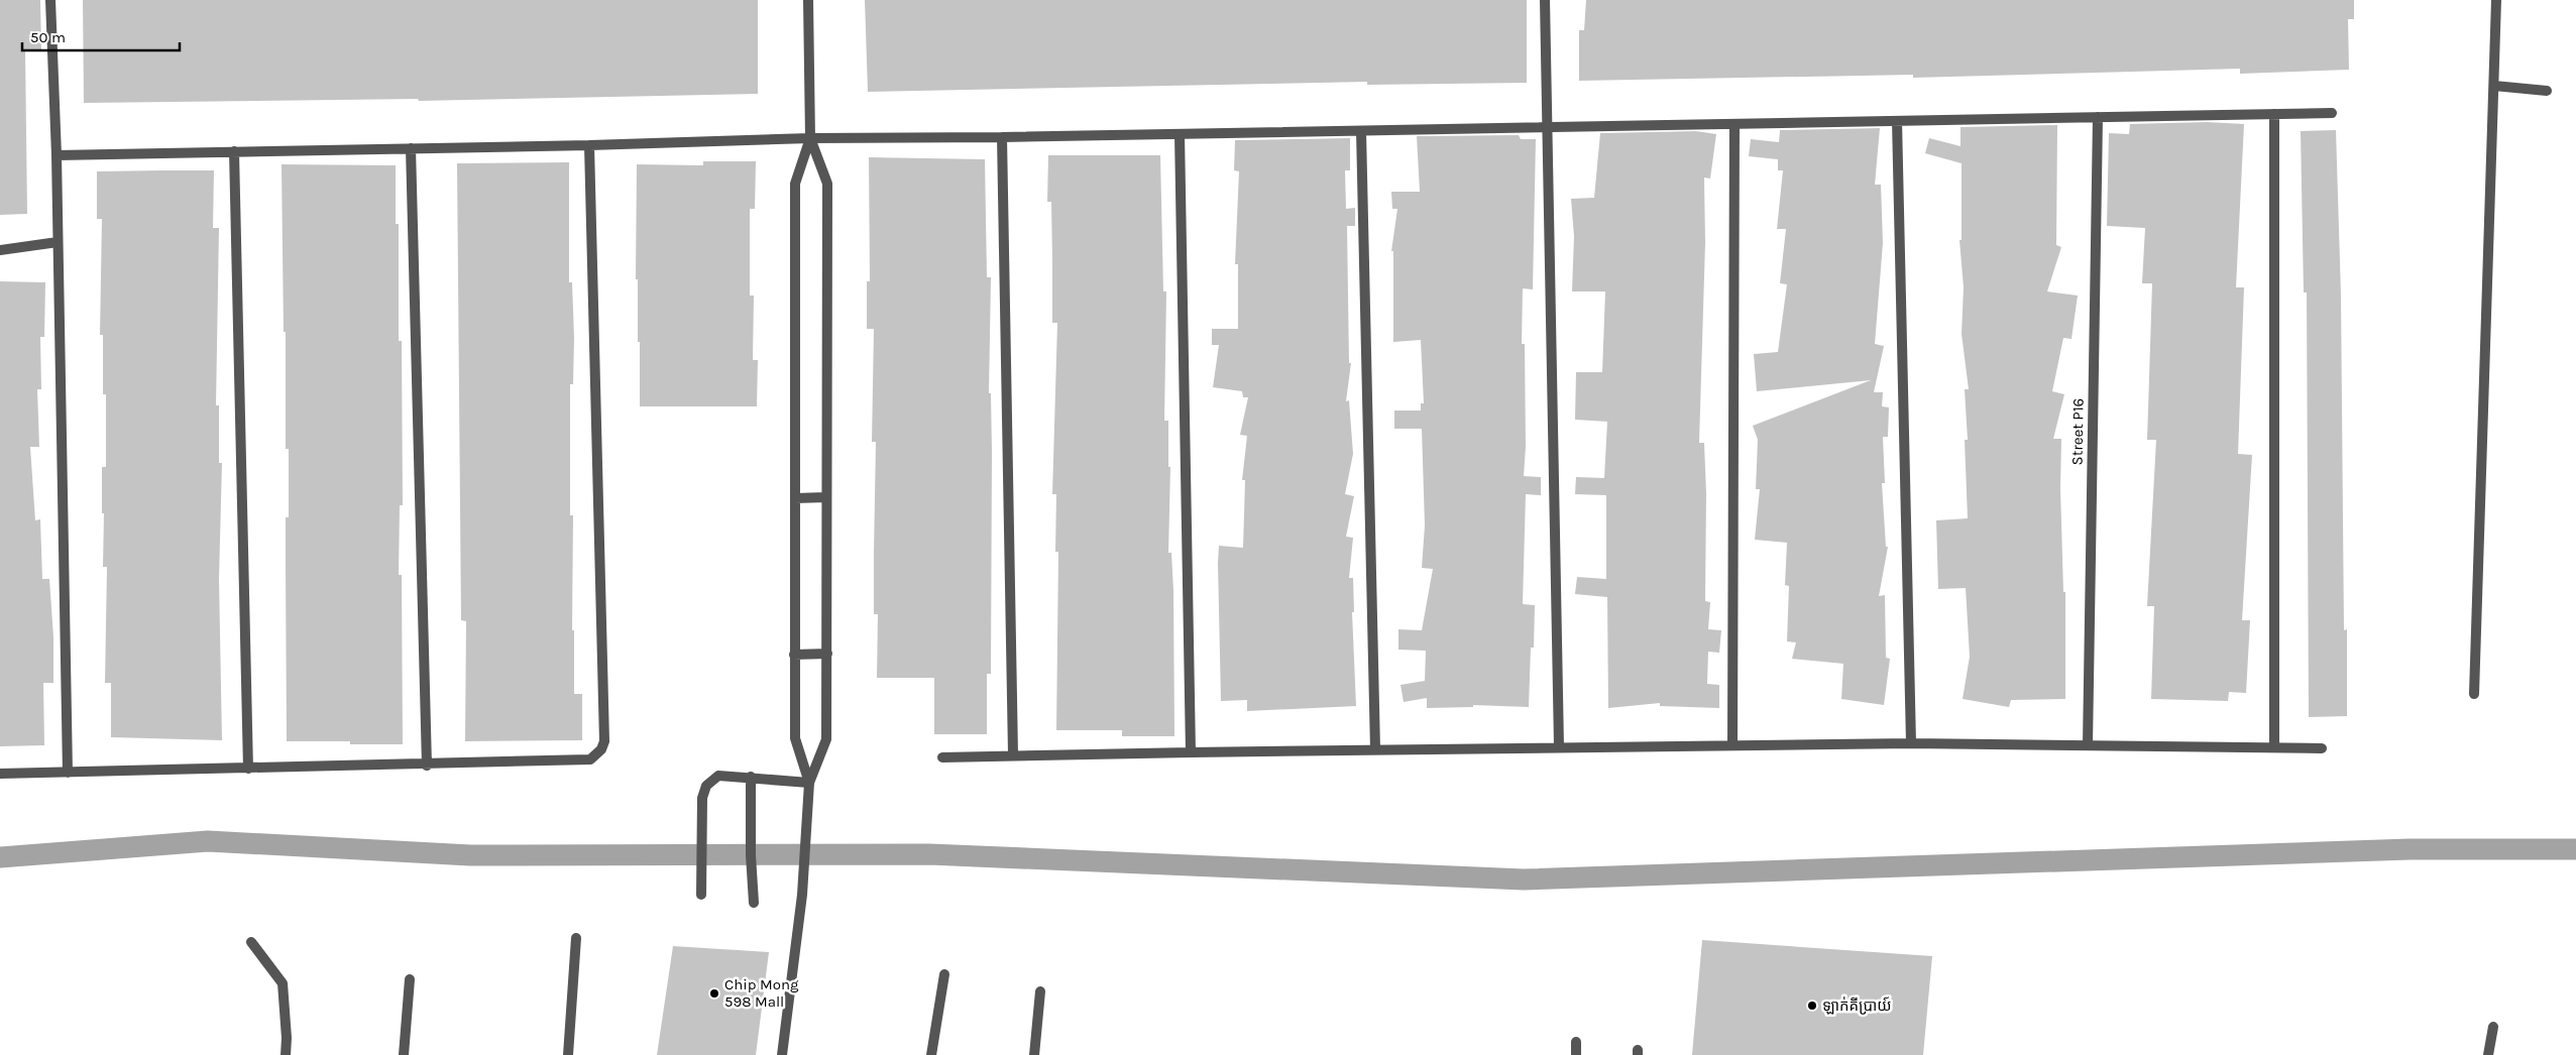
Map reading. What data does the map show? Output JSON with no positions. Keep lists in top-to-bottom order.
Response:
{
  "streets": {
    "street": ["Street P16"]
  },
  "places": ["Chip Mong 598 Mall", "ឡាក់គីប្រាយ៍"],
  "scale_bar": "50 m"
}
